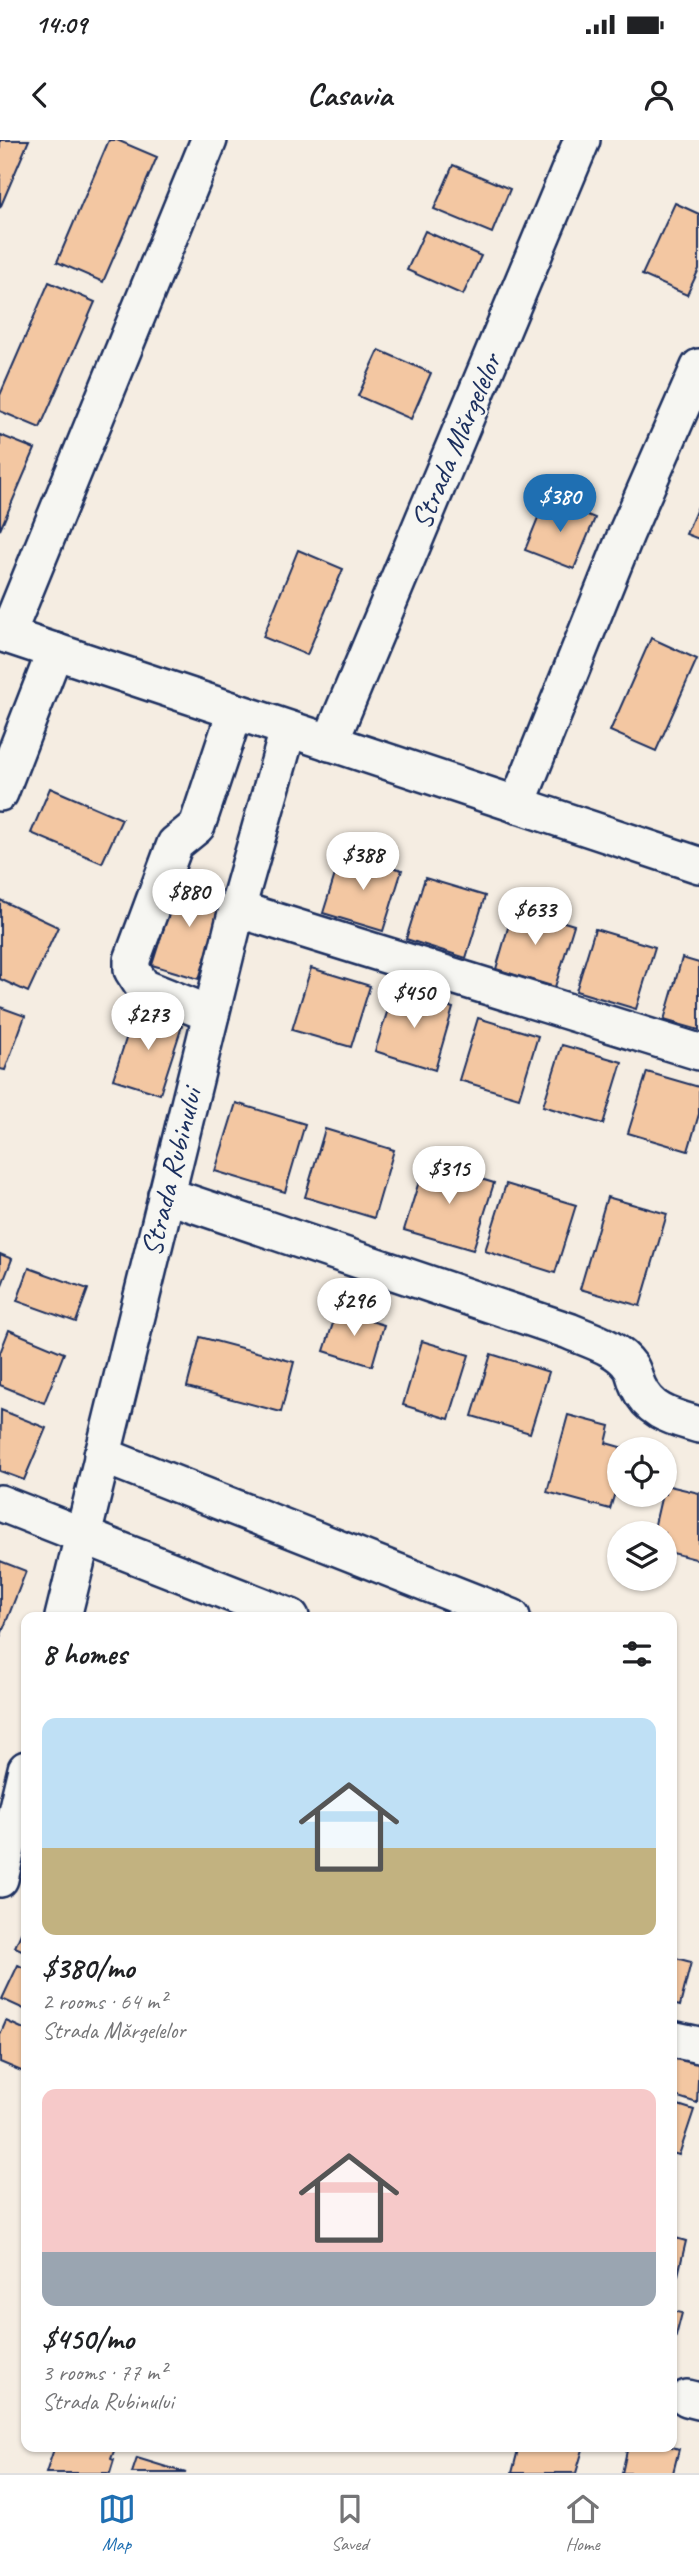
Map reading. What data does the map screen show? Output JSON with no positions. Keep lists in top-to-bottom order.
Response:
{
  "streets": {
    "street": ["Strada Mărgelelor", "Strada Rubinului"]
  },
  "page": {
    "status": "14:09",
    "header": "Casavia",
    "price": [
      "$380",
      "$388",
      "$880",
      "$633",
      "$450",
      "$273",
      "$315",
      "$296"
    ],
    "heading": "8 homes",
    "list": [
      {
        "name": "$380/mo",
        "note": "2 rooms · 64 m² · Strada Mărgelelor"
      },
      {
        "name": "$450/mo",
        "note": "3 rooms · 77 m² · Strada Rubinului"
      }
    ],
    "tabs": ["Map", "Saved", "Home"]
  }
}
